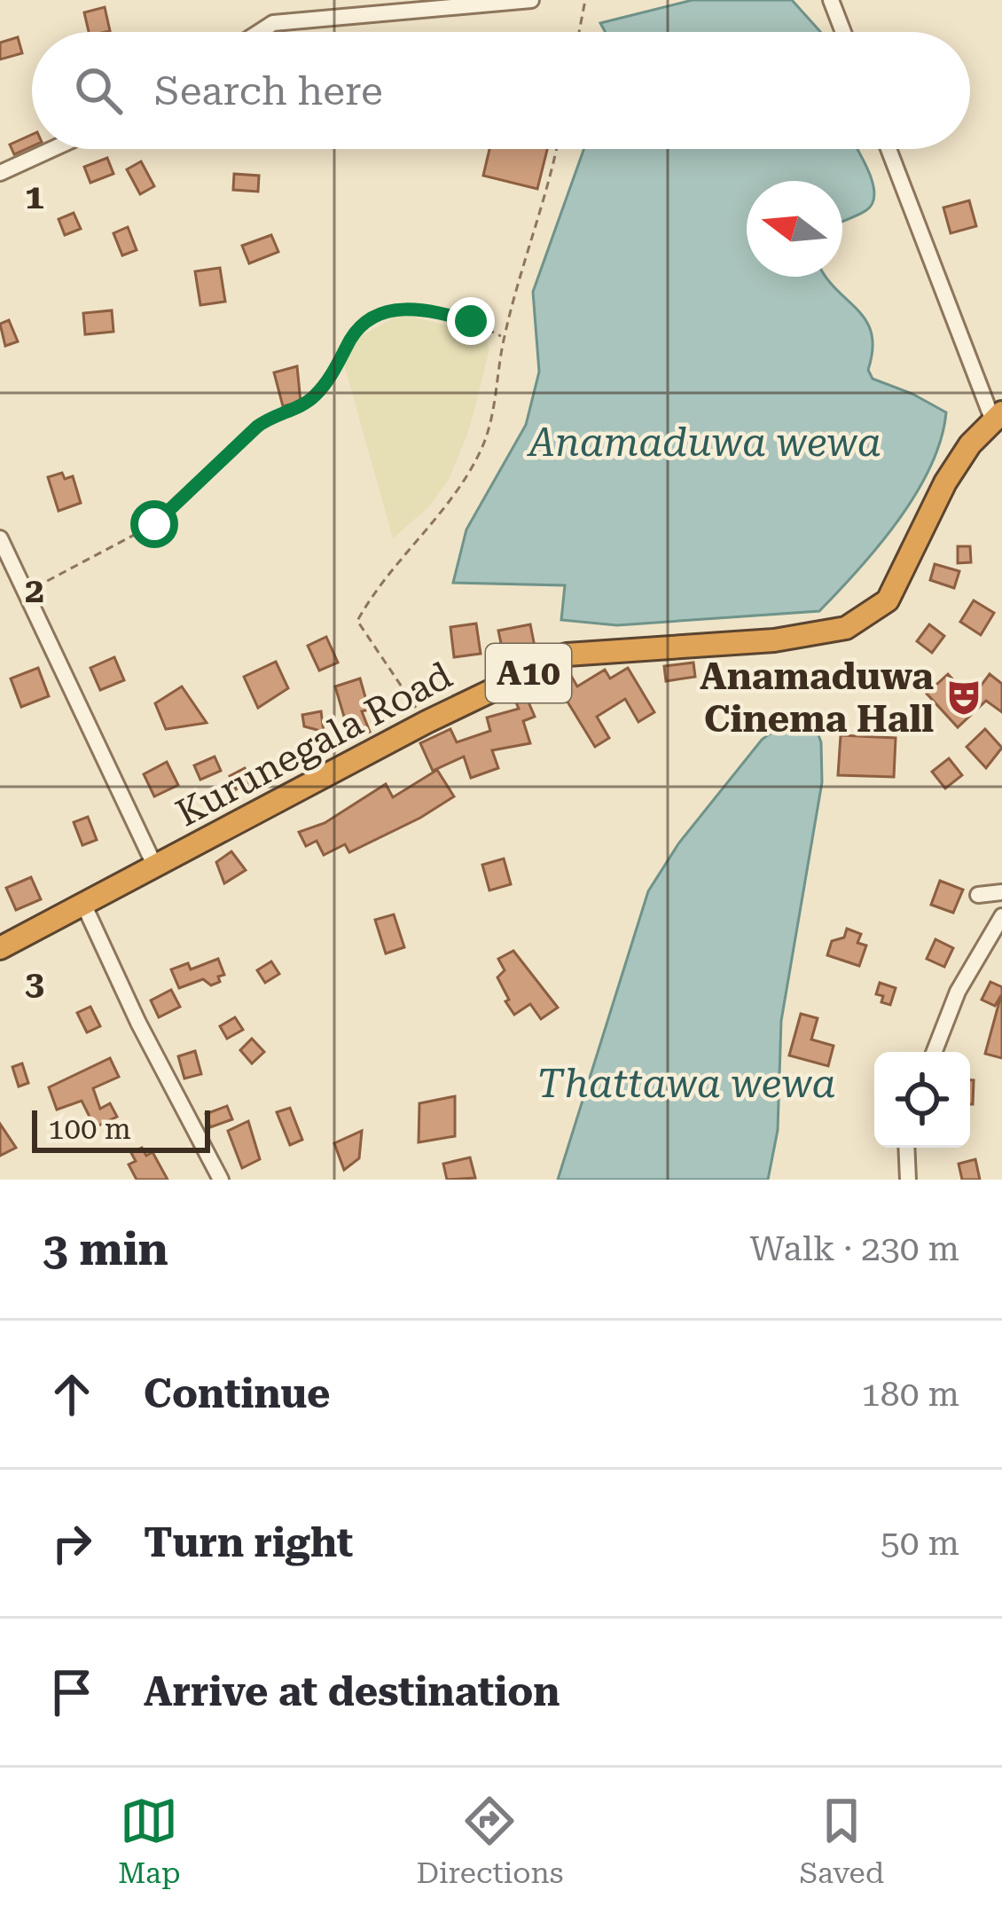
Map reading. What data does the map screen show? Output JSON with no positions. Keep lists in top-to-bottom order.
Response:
{
  "streets": {
    "highway": ["A10", "Kurunegala Road"]
  },
  "water": ["Anamaduwa wewa", "Thattawa wewa"],
  "places": {
    "theatre": ["Anamaduwa Cinema Hall"]
  },
  "scale_bar": "100 m",
  "north": "left",
  "page": {
    "search": "Search here",
    "scale": "100 m",
    "heading": ["3 min", "Walk · 230 m"],
    "list": [
      ["Continue", "180 m"],
      ["Turn right", "50 m"],
      "Arrive at destination"
    ],
    "nav": ["Map", "Directions", "Saved"]
  },
  "grid": {
    "rows": ["1", "2", "3"]
  }
}
